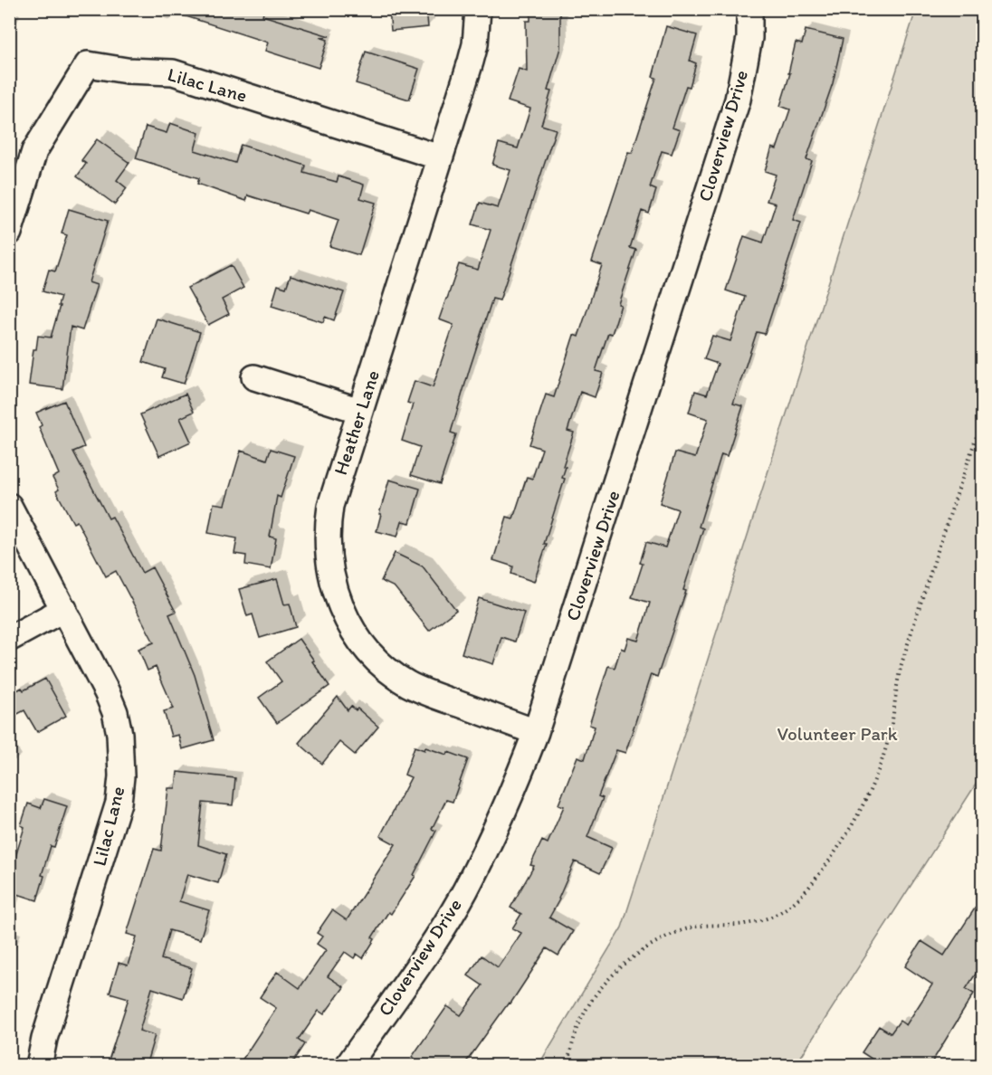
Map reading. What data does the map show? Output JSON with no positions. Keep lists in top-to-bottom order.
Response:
{
  "streets": {
    "street": ["Lilac Lane", "Cloverview Drive", "Heather Lane"]
  },
  "crossings": [
    ["Lilac Lane", "Heather Lane"],
    ["Cloverview Drive", "Heather Lane"]
  ],
  "parks": ["Volunteer Park"]
}
